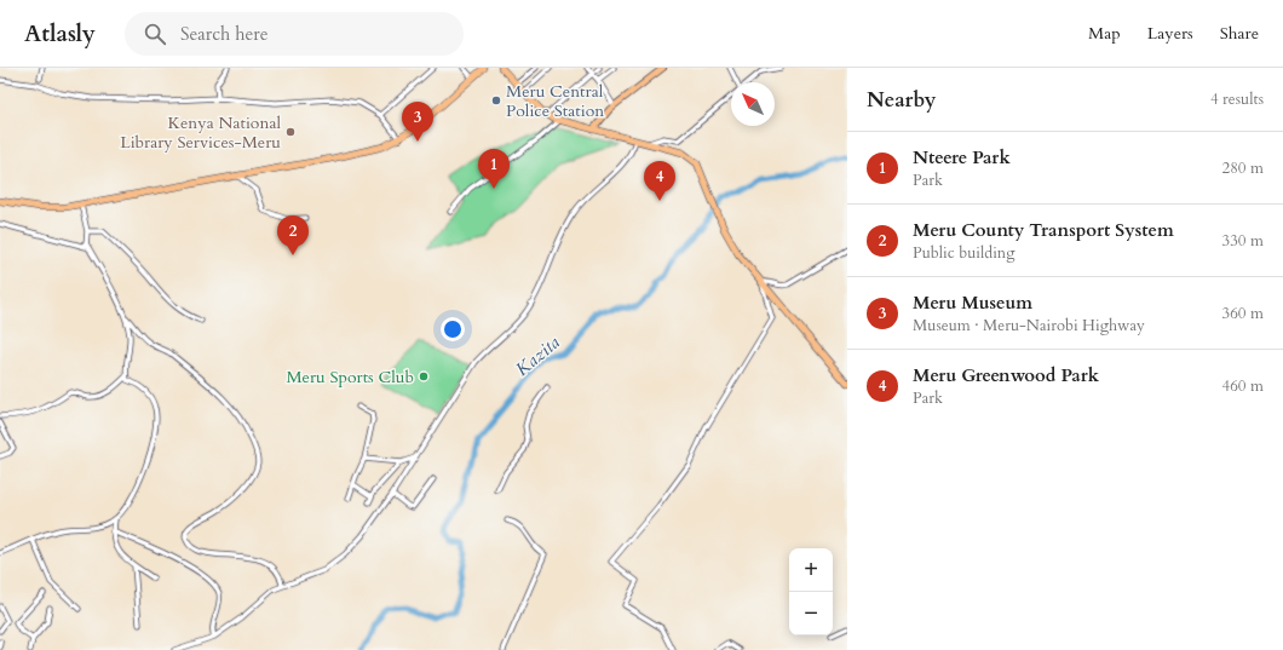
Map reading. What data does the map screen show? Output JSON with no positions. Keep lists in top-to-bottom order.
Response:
{
  "water": ["Kazita"],
  "places": ["Meru Central Police Station", "Kenya National Library Services-Meru", "Meru Sports Club"],
  "north": "top left",
  "page": {
    "header": "Atlasly",
    "search": "Search here",
    "nav": ["Map", "Layers", "Share"],
    "heading": ["Nearby", "4 results"],
    "pins": [
      "3",
      "1",
      "4",
      "2"
    ],
    "list": [
      {
        "mark": "1",
        "name": "Nteere Park",
        "note": "Park",
        "value": "280 m"
      },
      {
        "mark": "2",
        "name": "Meru County Transport System",
        "note": "Public building",
        "value": "330 m"
      },
      {
        "mark": "3",
        "name": "Meru Museum",
        "note": "Museum · Meru-Nairobi Highway",
        "value": "360 m"
      },
      {
        "mark": "4",
        "name": "Meru Greenwood Park",
        "note": "Park",
        "value": "460 m"
      }
    ],
    "map_buttons": ["+", "−"]
  }
}
